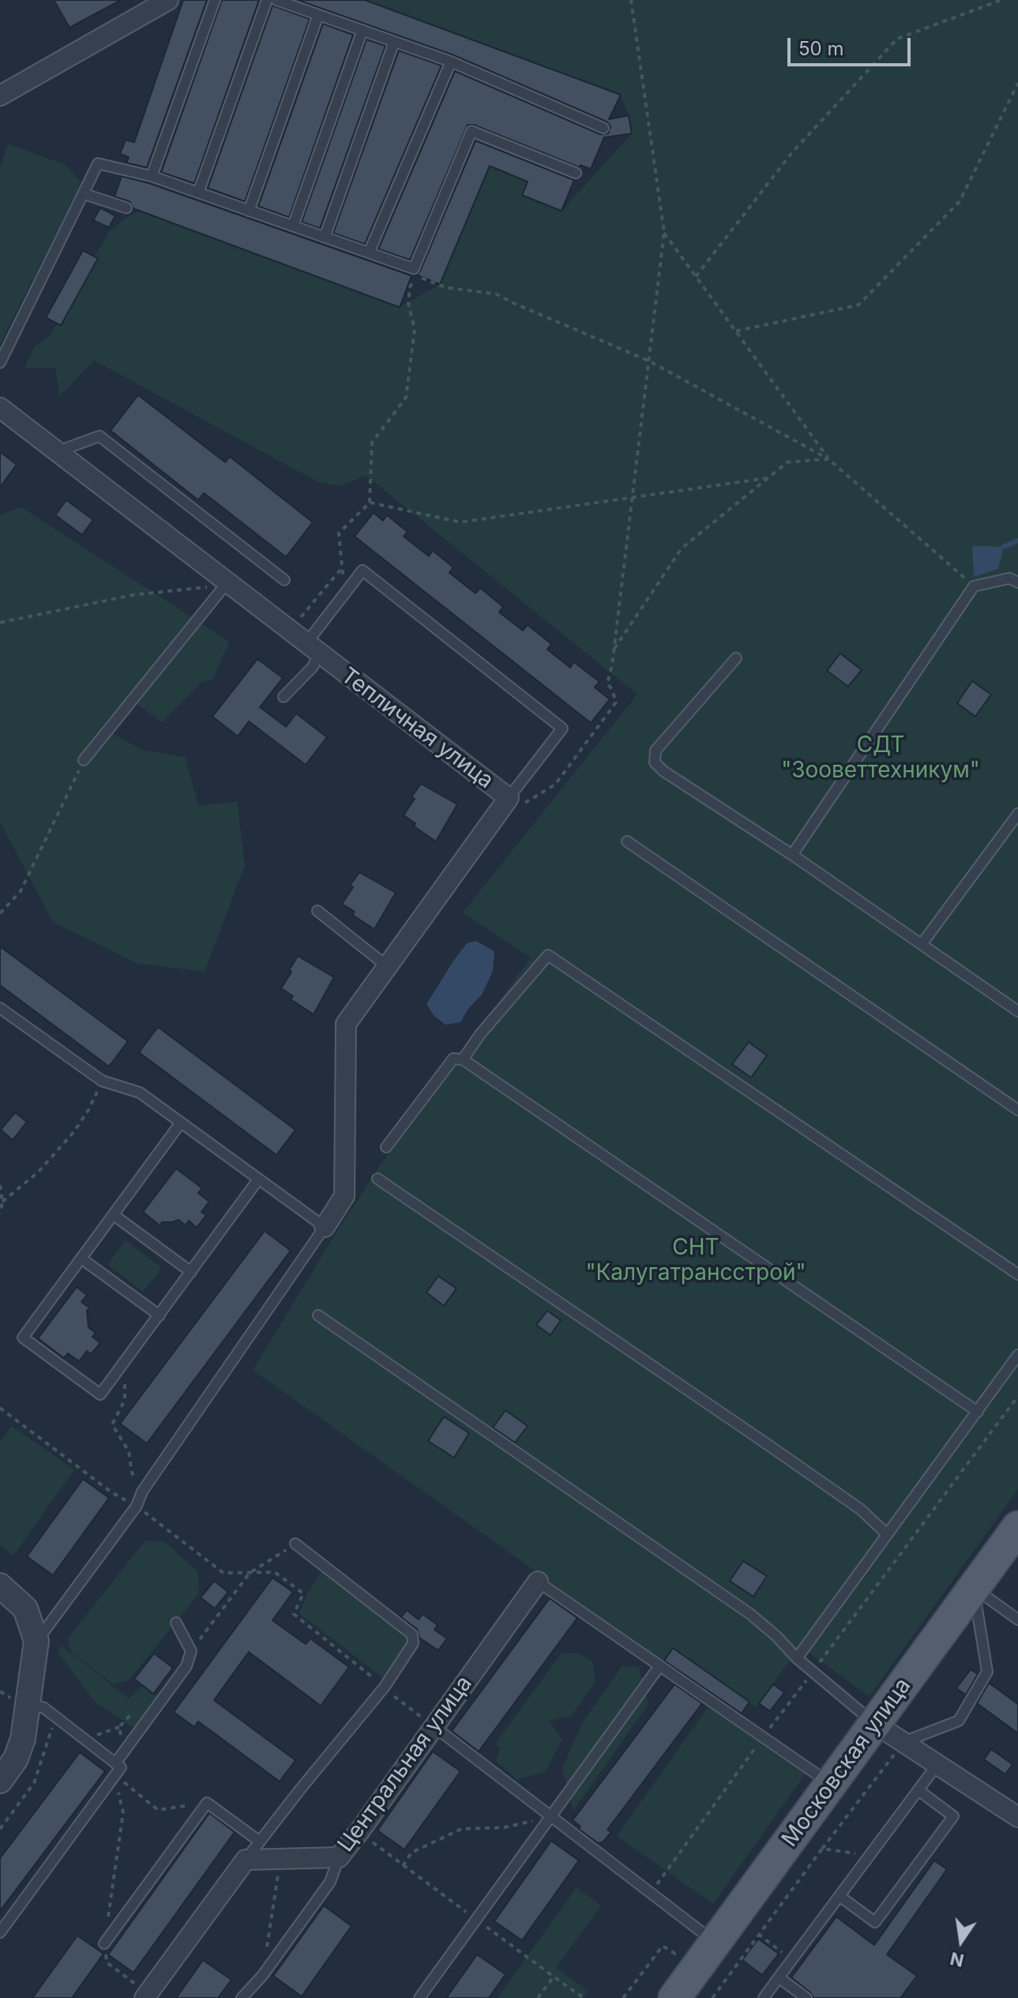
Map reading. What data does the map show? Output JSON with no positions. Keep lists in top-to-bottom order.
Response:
{
  "streets": {
    "main road": ["Московская улица"],
    "street": ["Тепличная улица", "Центральная улица"]
  },
  "parks": ["СДТ \"Зооветтехникум\"", "СНТ \"Калугатрансстрой\""],
  "scale_bar": "50 m",
  "north": "bottom"
}
